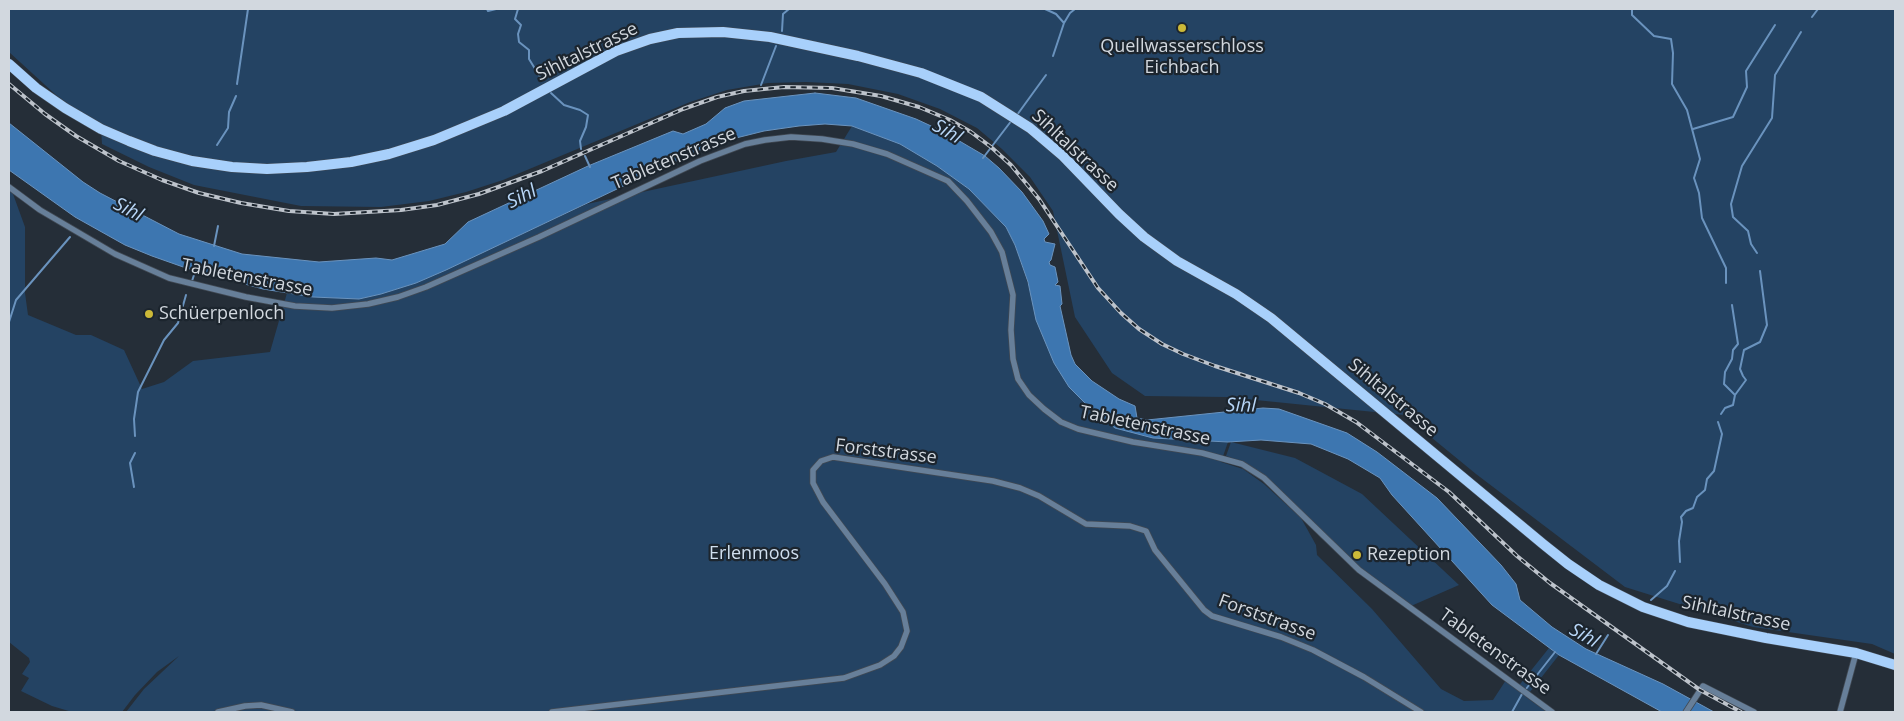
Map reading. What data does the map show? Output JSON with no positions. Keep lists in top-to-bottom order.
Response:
{
  "streets": {
    "main road": ["Sihltalstrasse"],
    "street": ["Tabletenstrasse", "Forststrasse"]
  },
  "water": ["Sihl"],
  "parks": ["Erlenmoos"],
  "places": ["Quellwasserschloss Eichbach", "Schüerpenloch", "Rezeption"]
}
